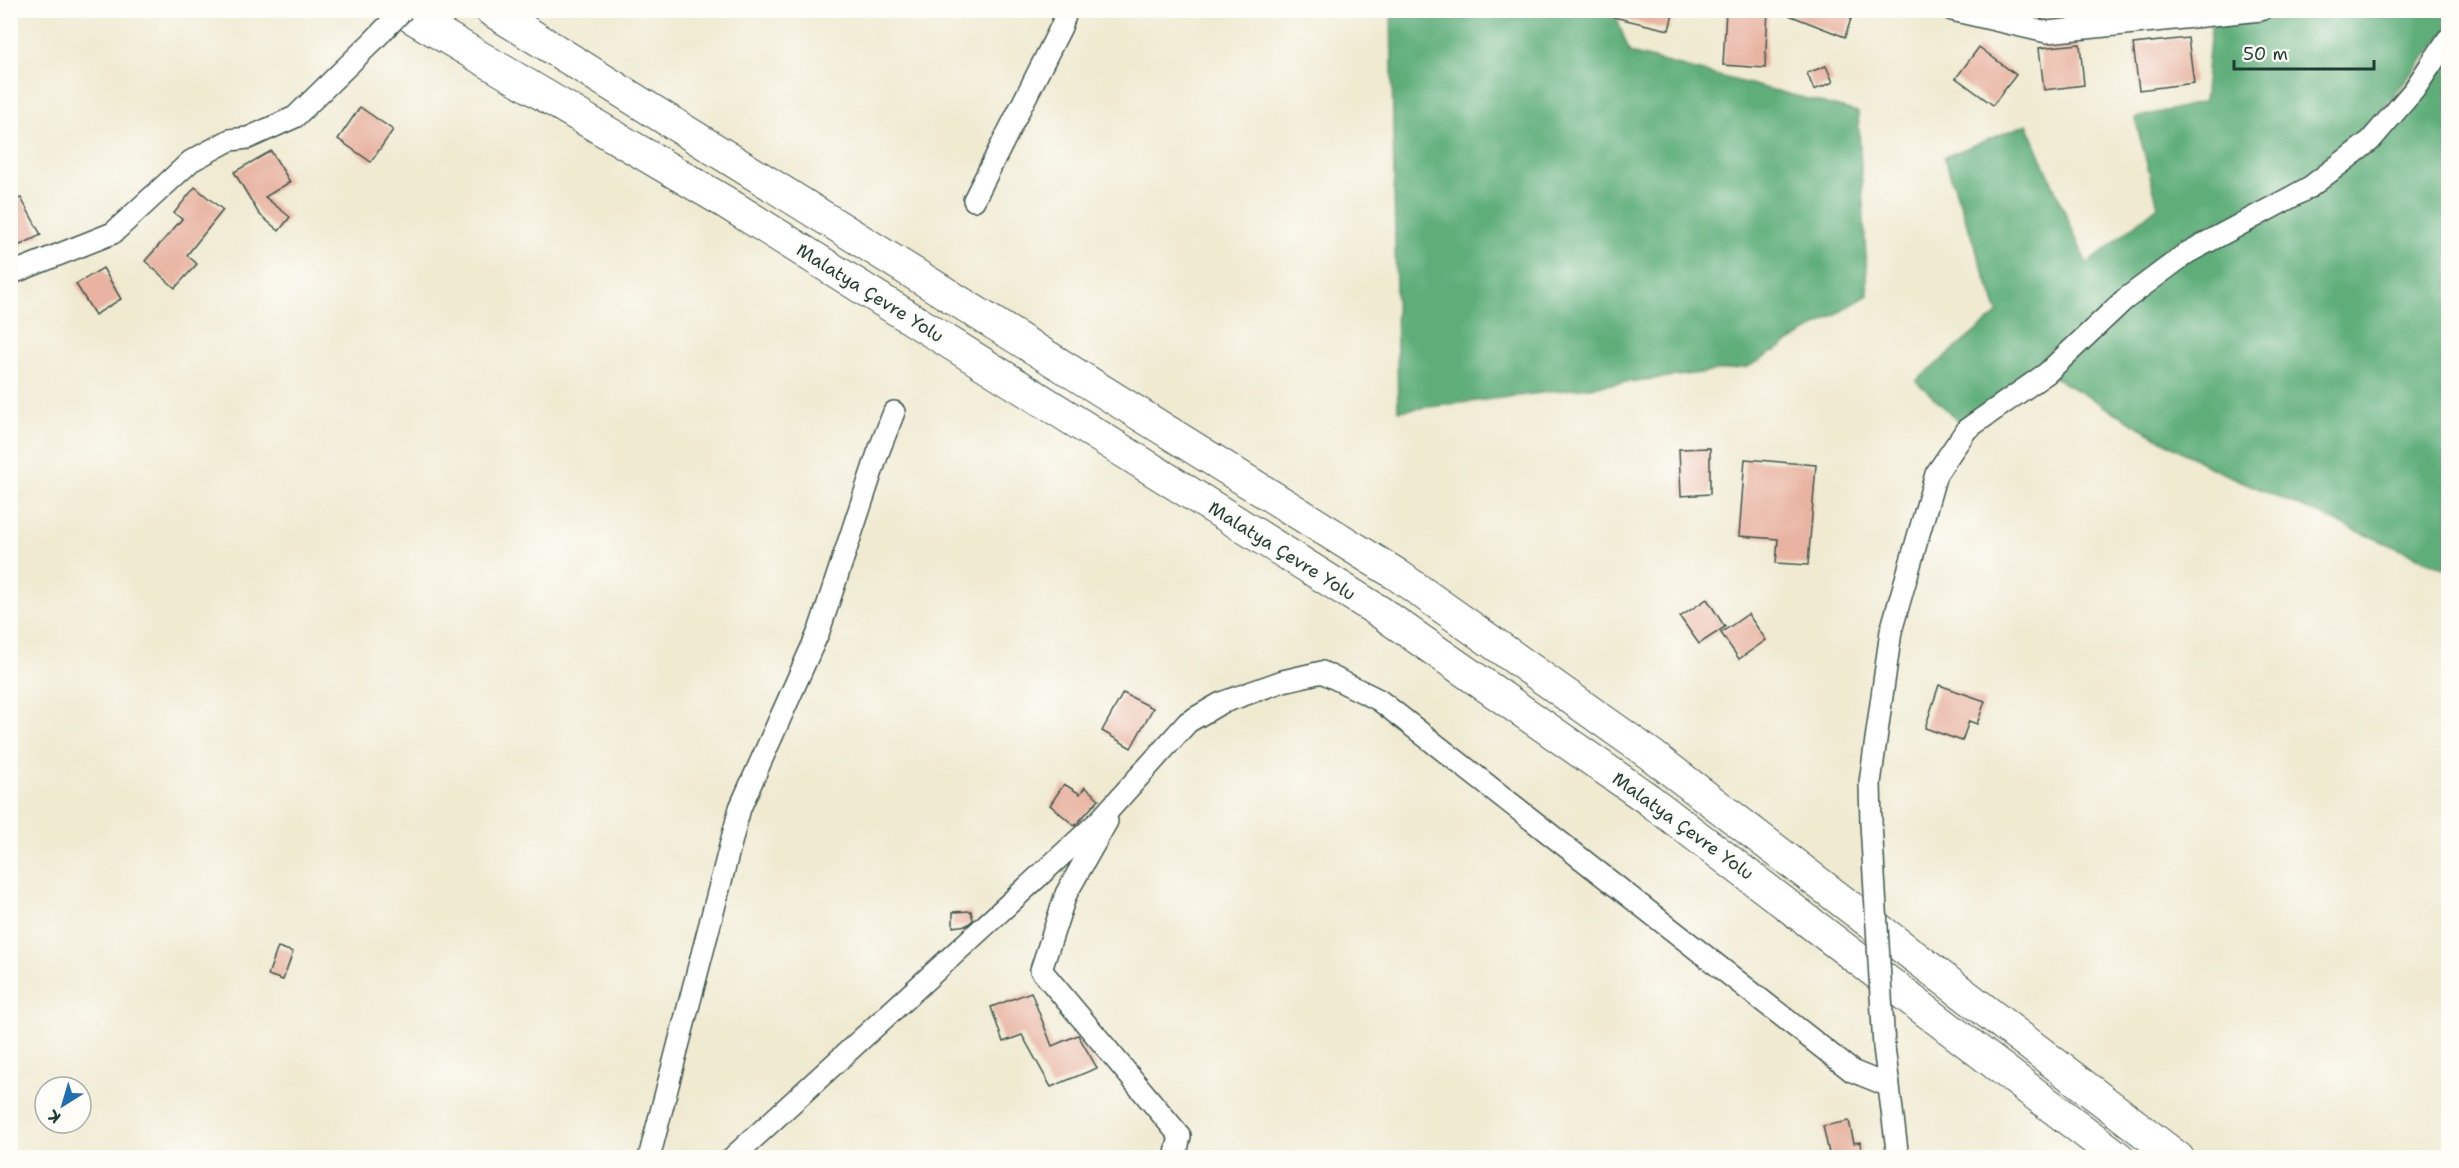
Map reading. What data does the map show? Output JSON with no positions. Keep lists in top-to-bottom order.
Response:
{
  "streets": {
    "highway": ["Malatya Çevre Yolu"]
  },
  "scale_bar": "50 m",
  "north": "bottom left"
}
